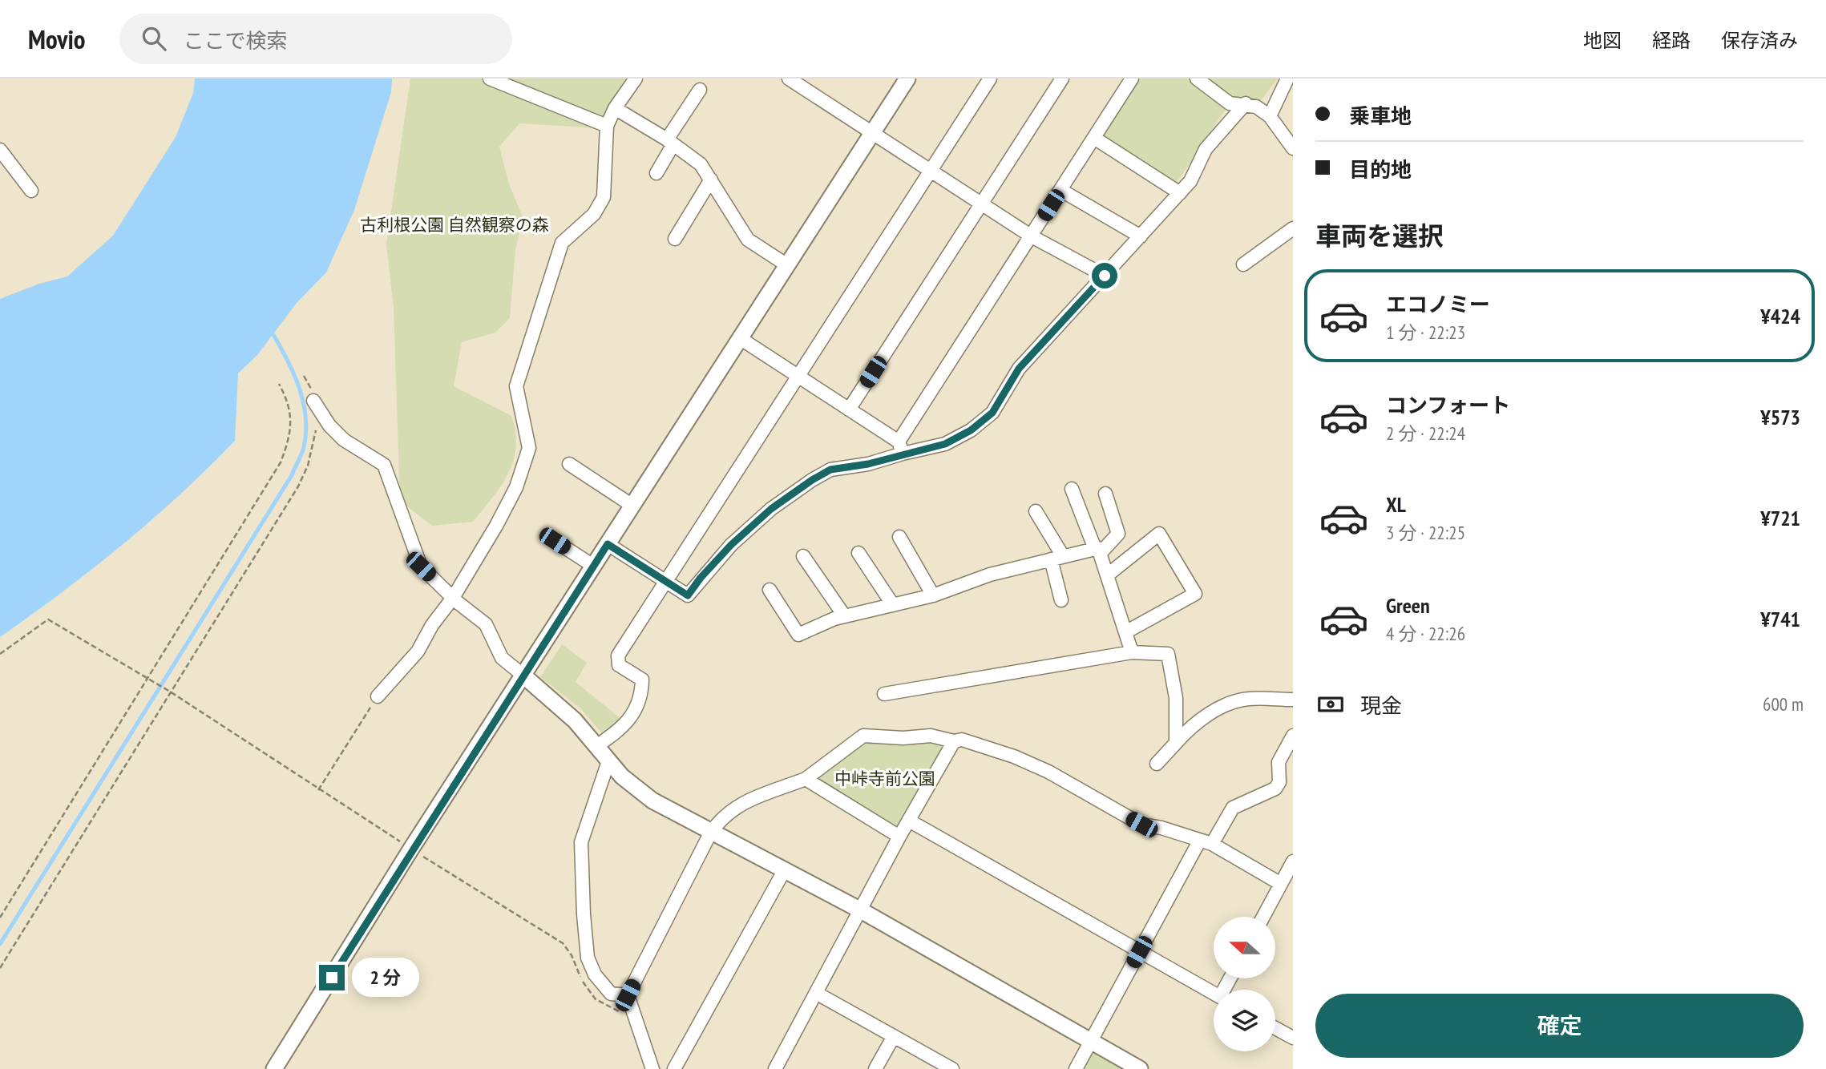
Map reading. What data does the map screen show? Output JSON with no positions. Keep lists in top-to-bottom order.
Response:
{
  "parks": ["古利根公園 自然観察の森", "中峠寺前公園"],
  "north": "left",
  "page": {
    "header": "Movio",
    "search": "ここで検索",
    "nav": ["地図", "経路", "保存済み"],
    "banner": ["乗車地", "目的地"],
    "heading": "車両を選択",
    "list": [
      {
        "name": "エコノミー",
        "note": "1 分 · 22:23",
        "value": "¥424"
      },
      {
        "name": "コンフォート",
        "note": "2 分 · 22:24",
        "value": "¥573"
      },
      {
        "name": "XL",
        "note": "3 分 · 22:25",
        "value": "¥721"
      },
      {
        "name": "Green",
        "note": "4 分 · 22:26",
        "value": "¥741"
      }
    ],
    "pay": ["現金", "600 m"],
    "bubble": "2 分",
    "buttons": "確定"
  }
}
